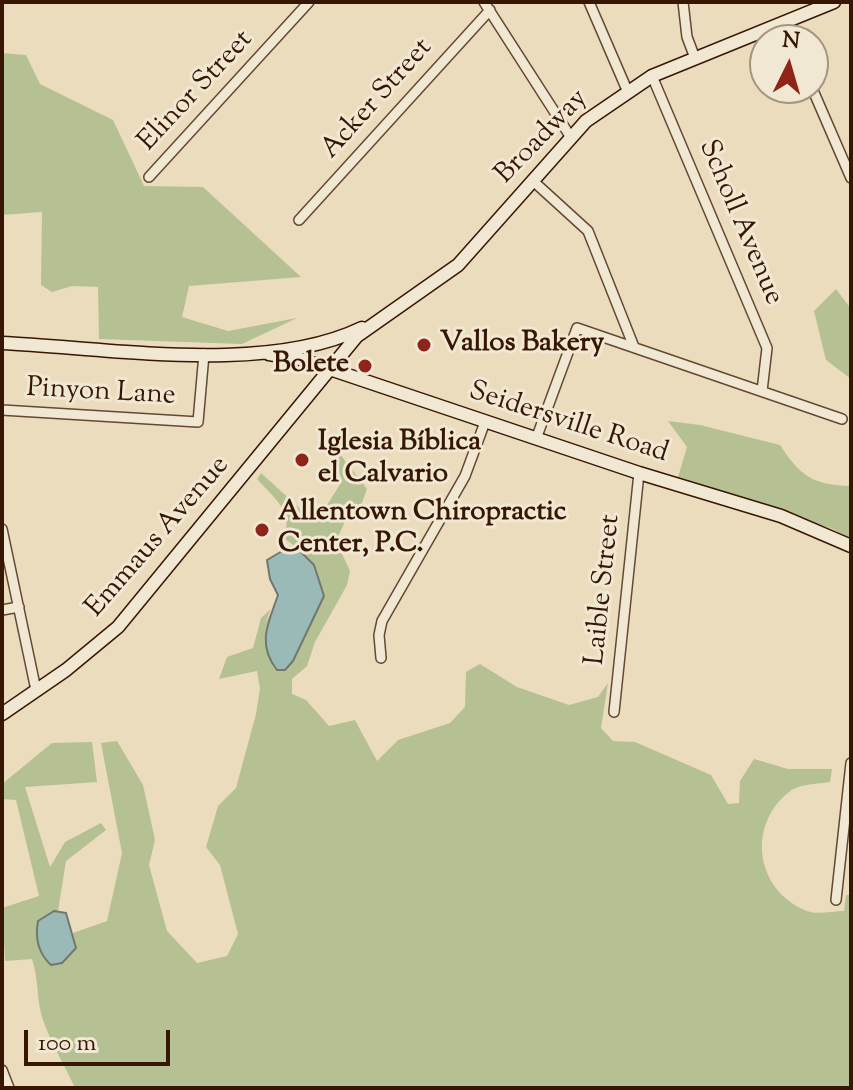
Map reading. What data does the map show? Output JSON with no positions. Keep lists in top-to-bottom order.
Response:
{
  "streets": {
    "main road": ["Broadway", "Seidersville Road", "Emmaus Avenue"],
    "street": [
      "Elinor Street",
      "Acker Street",
      "Scholl Avenue",
      "Pinyon Lane",
      "Laible Street"
    ]
  },
  "crossings": [
    ["Broadway", "Scholl Avenue"],
    ["Broadway", "Seidersville Road"],
    ["Broadway", "Emmaus Avenue"],
    ["Seidersville Road", "Emmaus Avenue"],
    ["Seidersville Road", "Laible Street"]
  ],
  "places": [
    "Vallos Bakery",
    "Bolete",
    "Iglesia Bíblica el Calvario",
    "Allentown Chiropractic Center, P.C."
  ],
  "scale_bar": "100 m",
  "north": "top"
}
